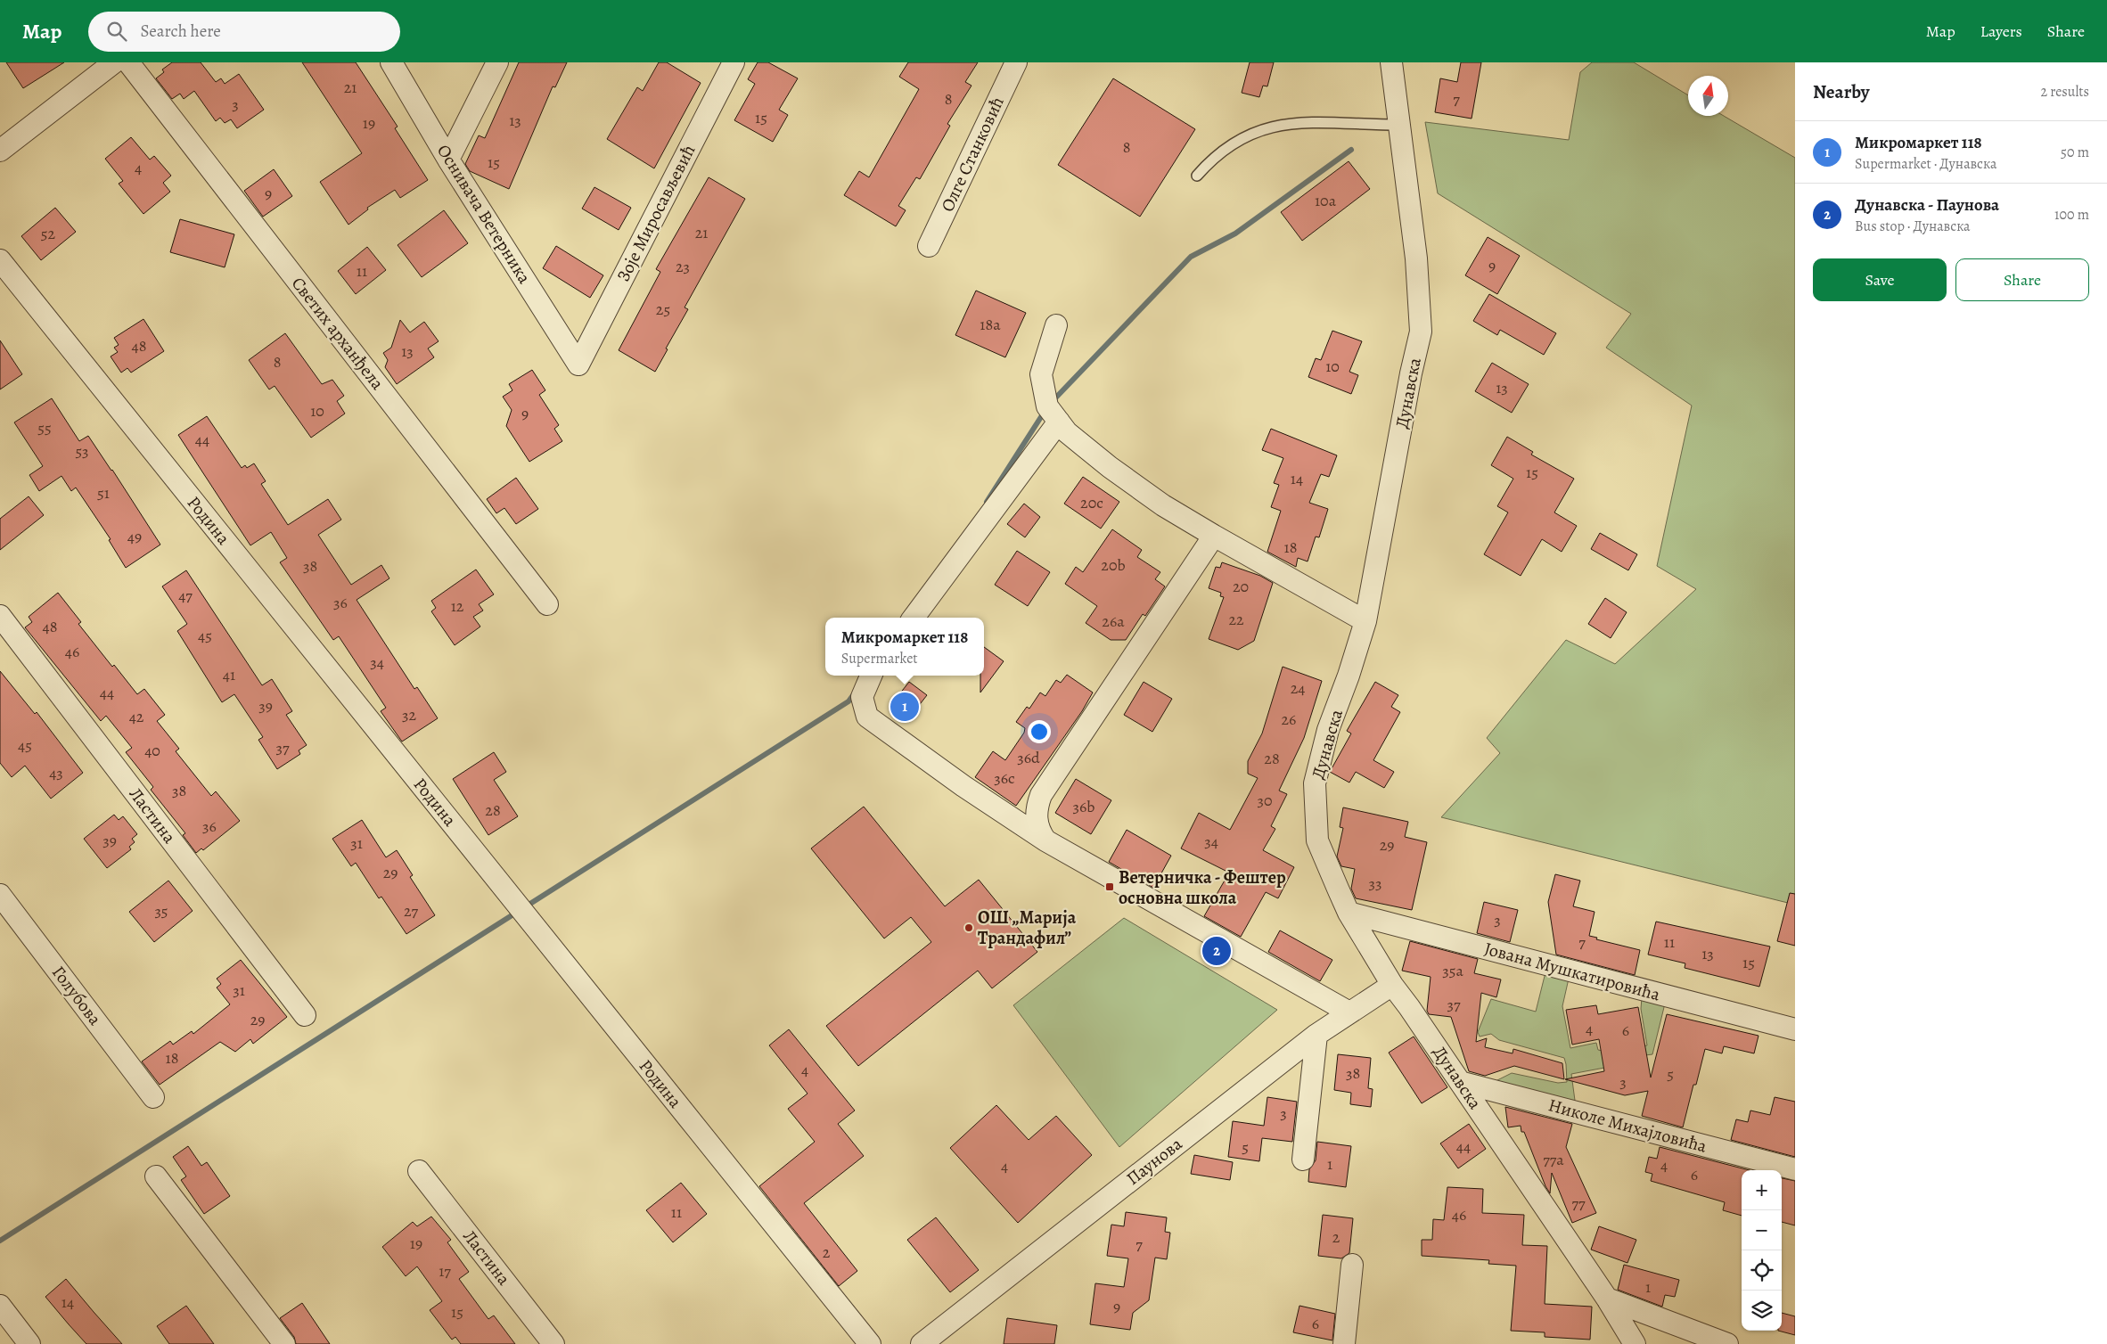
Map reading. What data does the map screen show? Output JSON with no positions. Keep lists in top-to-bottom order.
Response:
{
  "streets": {
    "street": [
      "Олге Станковић",
      "Зоје Миросављевић",
      "Оснивача Ветерника",
      "Светих арханђела",
      "Дунавска",
      "Родина",
      "Ластина",
      "Јована Мушкатировића",
      "Голубова",
      "Николе Михајловића",
      "Паунова"
    ]
  },
  "crossings": [
    ["Зоје Миросављевић", "Оснивача Ветерника"],
    ["Дунавска", "Јована Мушкатировића"],
    ["Дунавска", "Николе Михајловића"],
    ["Дунавска", "Паунова"]
  ],
  "places": {
    "transit": ["Ветерничка - Фештер основна школа"],
    "other": ["ОШ „Марија Трандафил”"]
  },
  "house_numbers": [
    "21",
    "8",
    "7",
    "3",
    "15",
    "13",
    "19",
    "8",
    "15",
    "4",
    "9",
    "10a",
    "21",
    "52",
    "9",
    "23",
    "11",
    "25",
    "18a",
    "48",
    "13",
    "8",
    "10",
    "13",
    "10",
    "9",
    "55",
    "44",
    "53",
    "15",
    "14",
    "51",
    "20c",
    "49",
    "18",
    "20b",
    "38",
    "20",
    "47",
    "36",
    "12",
    "22",
    "26a",
    "48",
    "45",
    "46",
    "34",
    "41",
    "24",
    "44",
    "39",
    "32",
    "42",
    "26",
    "45",
    "37",
    "40",
    "36d",
    "28",
    "43",
    "36c",
    "38",
    "30",
    "36b",
    "28",
    "36",
    "39",
    "34",
    "31",
    "29",
    "29",
    "33",
    "35",
    "27",
    "3",
    "7",
    "11",
    "13",
    "15",
    "35a",
    "31",
    "37",
    "29",
    "4",
    "6",
    "18",
    "4",
    "38",
    "5",
    "3",
    "3",
    "44",
    "5",
    "77a",
    "1",
    "4",
    "4",
    "6",
    "77",
    "11",
    "46",
    "2",
    "19",
    "7",
    "2",
    "17",
    "1",
    "14",
    "9",
    "15",
    "6"
  ],
  "north": "top",
  "page": {
    "header": "Map",
    "search": "Search here",
    "nav": ["Map", "Layers", "Share"],
    "heading": ["Nearby", "2 results"],
    "list": [
      {
        "mark": "1",
        "name": "Микромаркет 118",
        "note": "Supermarket · Дунавска",
        "value": "50 m"
      },
      {
        "mark": "2",
        "name": "Дунавска - Паунова",
        "note": "Bus stop · Дунавска",
        "value": "100 m"
      }
    ],
    "buttons": ["Save", "Share"],
    "popup": ["Микромаркет 118", "Supermarket"],
    "pins": ["1", "2"],
    "map_buttons": ["+", "−"]
  }
}
